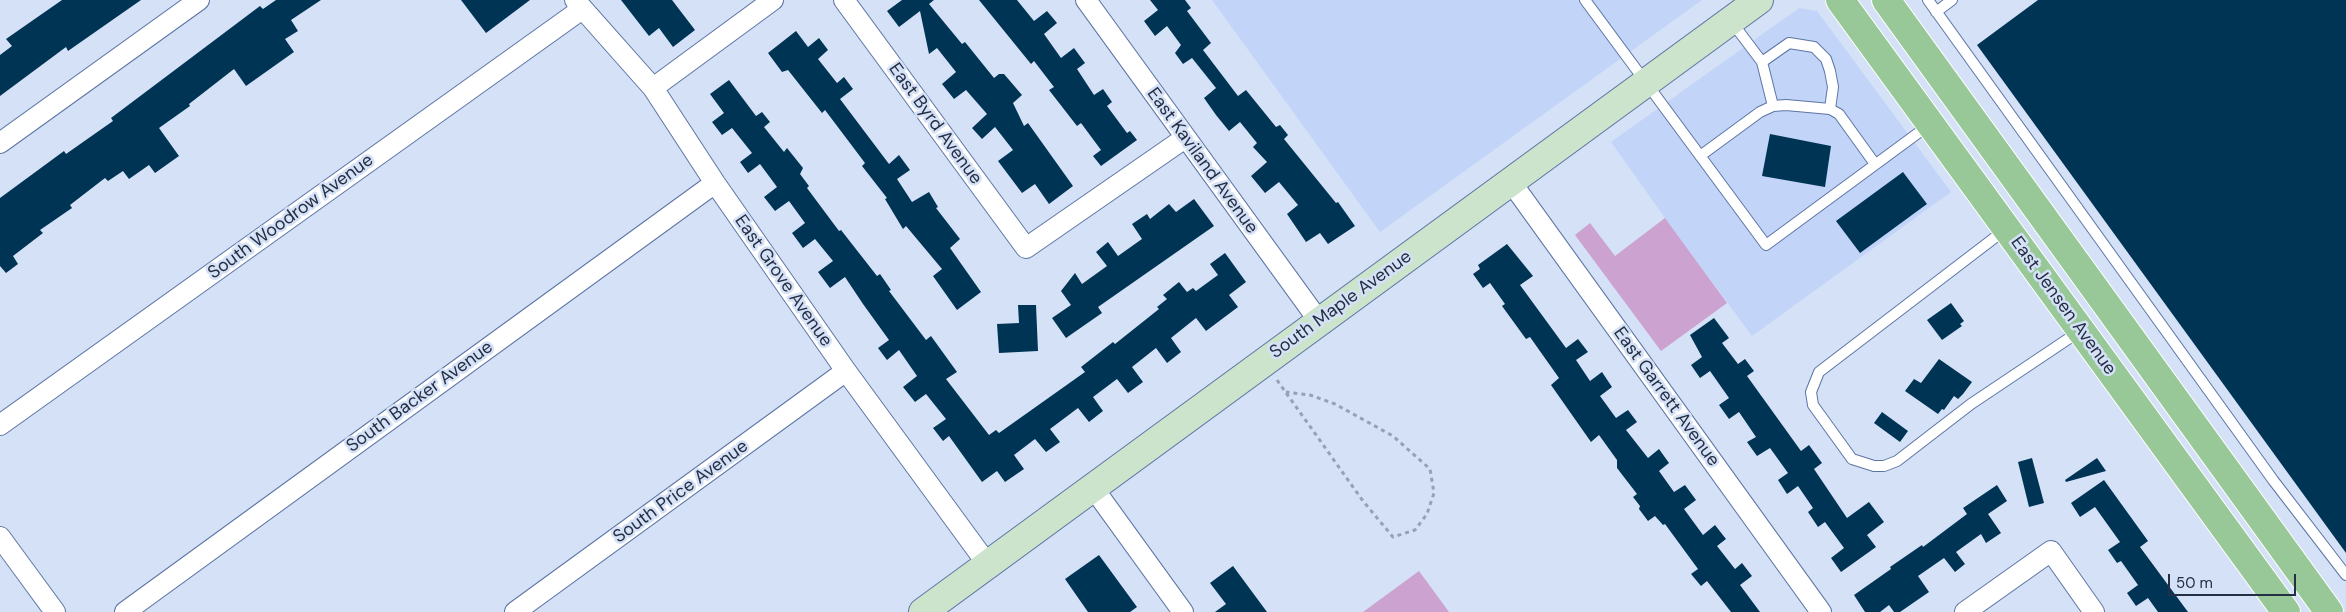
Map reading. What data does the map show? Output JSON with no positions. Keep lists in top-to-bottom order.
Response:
{
  "streets": {
    "main road": ["South Maple Avenue", "East Jensen Avenue"],
    "street": [
      "East Byrd Avenue",
      "East Kaviland Avenue",
      "South Woodrow Avenue",
      "East Grove Avenue",
      "South Backer Avenue",
      "East Garrett Avenue",
      "South Price Avenue"
    ]
  },
  "crossings": [
    ["East Byrd Avenue", "East Kaviland Avenue"],
    ["East Kaviland Avenue", "South Maple Avenue"],
    ["South Woodrow Avenue", "East Grove Avenue"],
    ["East Grove Avenue", "South Maple Avenue"],
    ["East Grove Avenue", "South Backer Avenue"],
    ["East Grove Avenue", "South Price Avenue"],
    ["South Maple Avenue", "East Garrett Avenue"]
  ],
  "scale_bar": "50 m"
}
